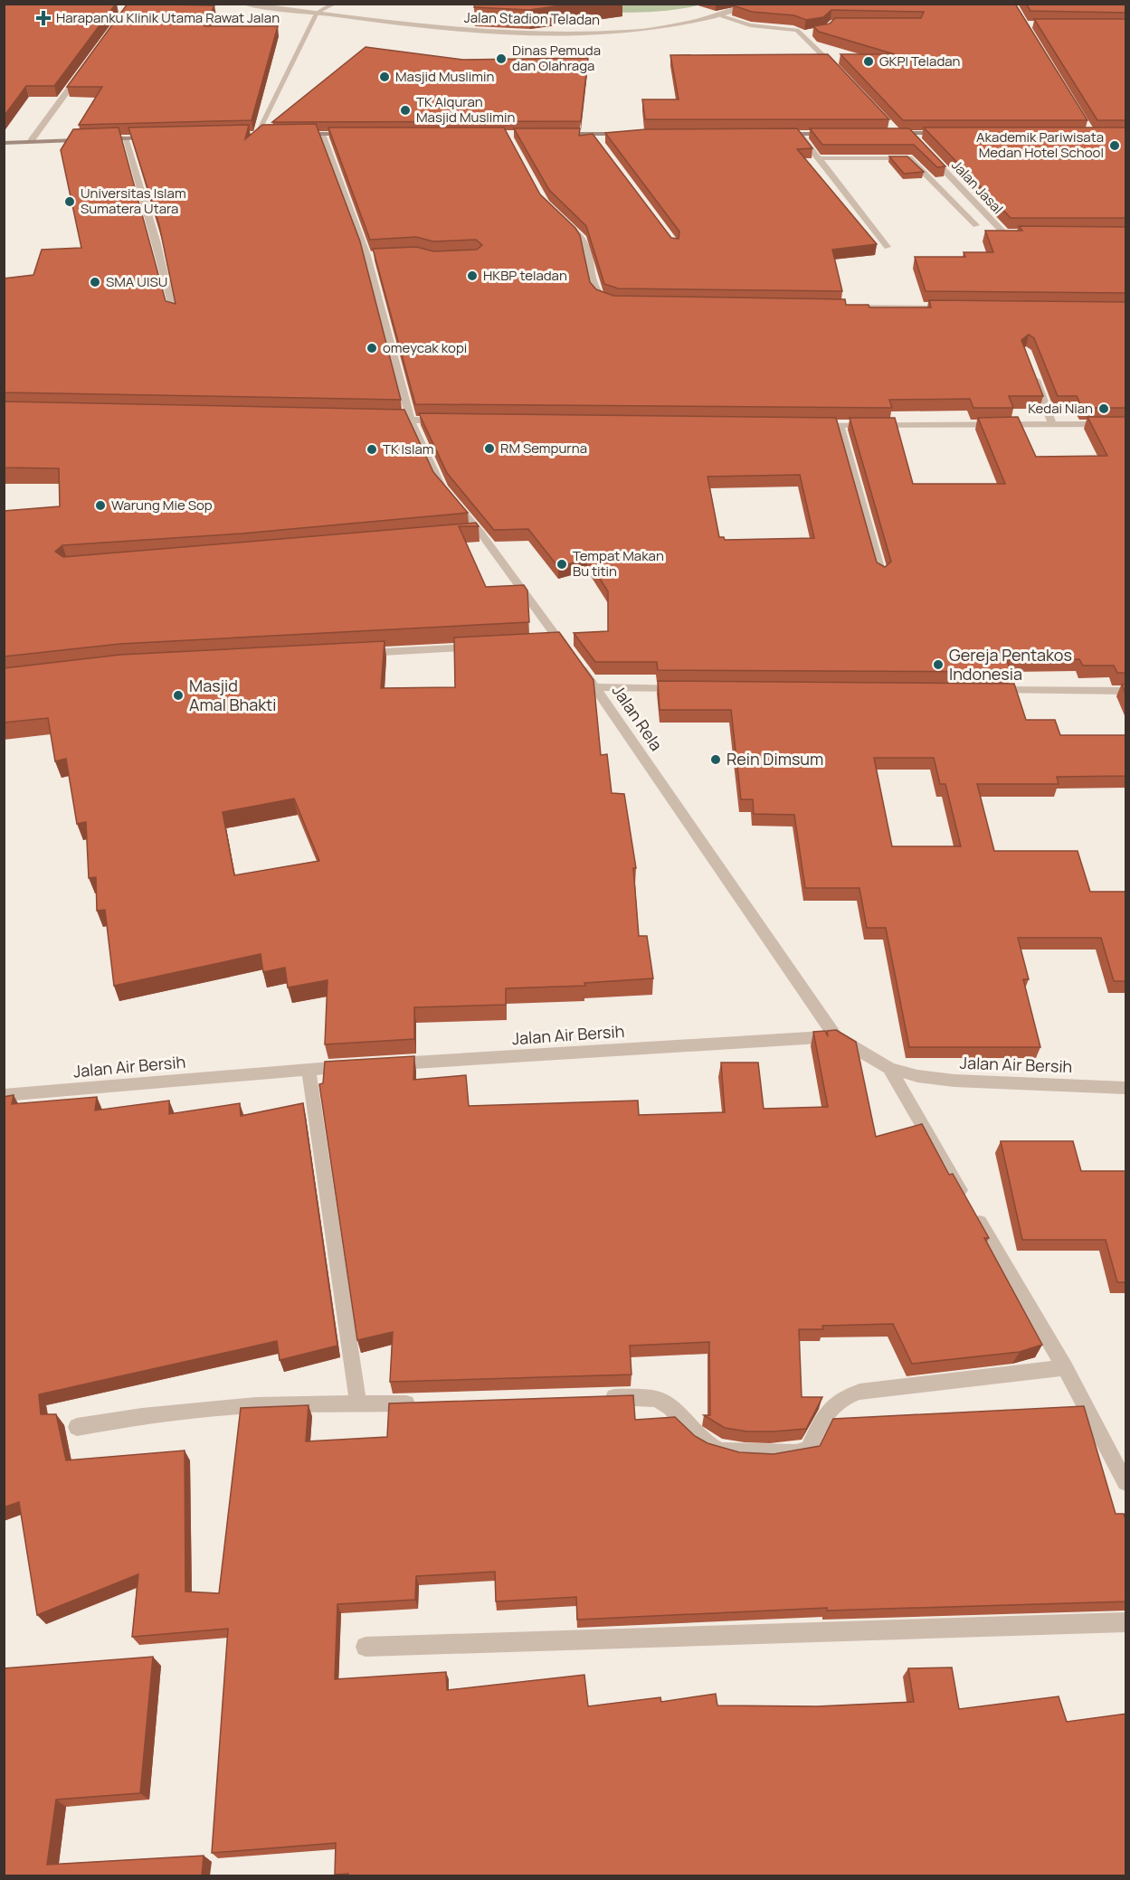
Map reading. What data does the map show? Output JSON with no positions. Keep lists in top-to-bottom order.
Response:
{
  "streets": {
    "street": [
      "Jalan Stadion Teladan",
      "Jalan Jasal",
      "Jalan Rela",
      "Jalan Air Bersih"
    ]
  },
  "crossings": [
    ["Jalan Rela", "Jalan Air Bersih"]
  ],
  "places": {
    "health": ["Harapanku Klinik Utama Rawat Jalan"],
    "other": [
      "Dinas Pemuda dan Olahraga",
      "GKPI Teladan",
      "Masjid Muslimin",
      "TK Alquran Masjid Muslimin",
      "Akademik Pariwisata Medan Hotel School",
      "Universitas Islam Sumatera Utara",
      "HKBP teladan",
      "SMA UISU",
      "omeycak kopi",
      "Kedai Nian",
      "RM Sempurna",
      "TK Islam",
      "Warung Mie Sop",
      "Tempat Makan Bu titin",
      "Gereja Pentakos Indonesia",
      "Masjid Amal Bhakti",
      "Rein Dimsum"
    ]
  }
}
